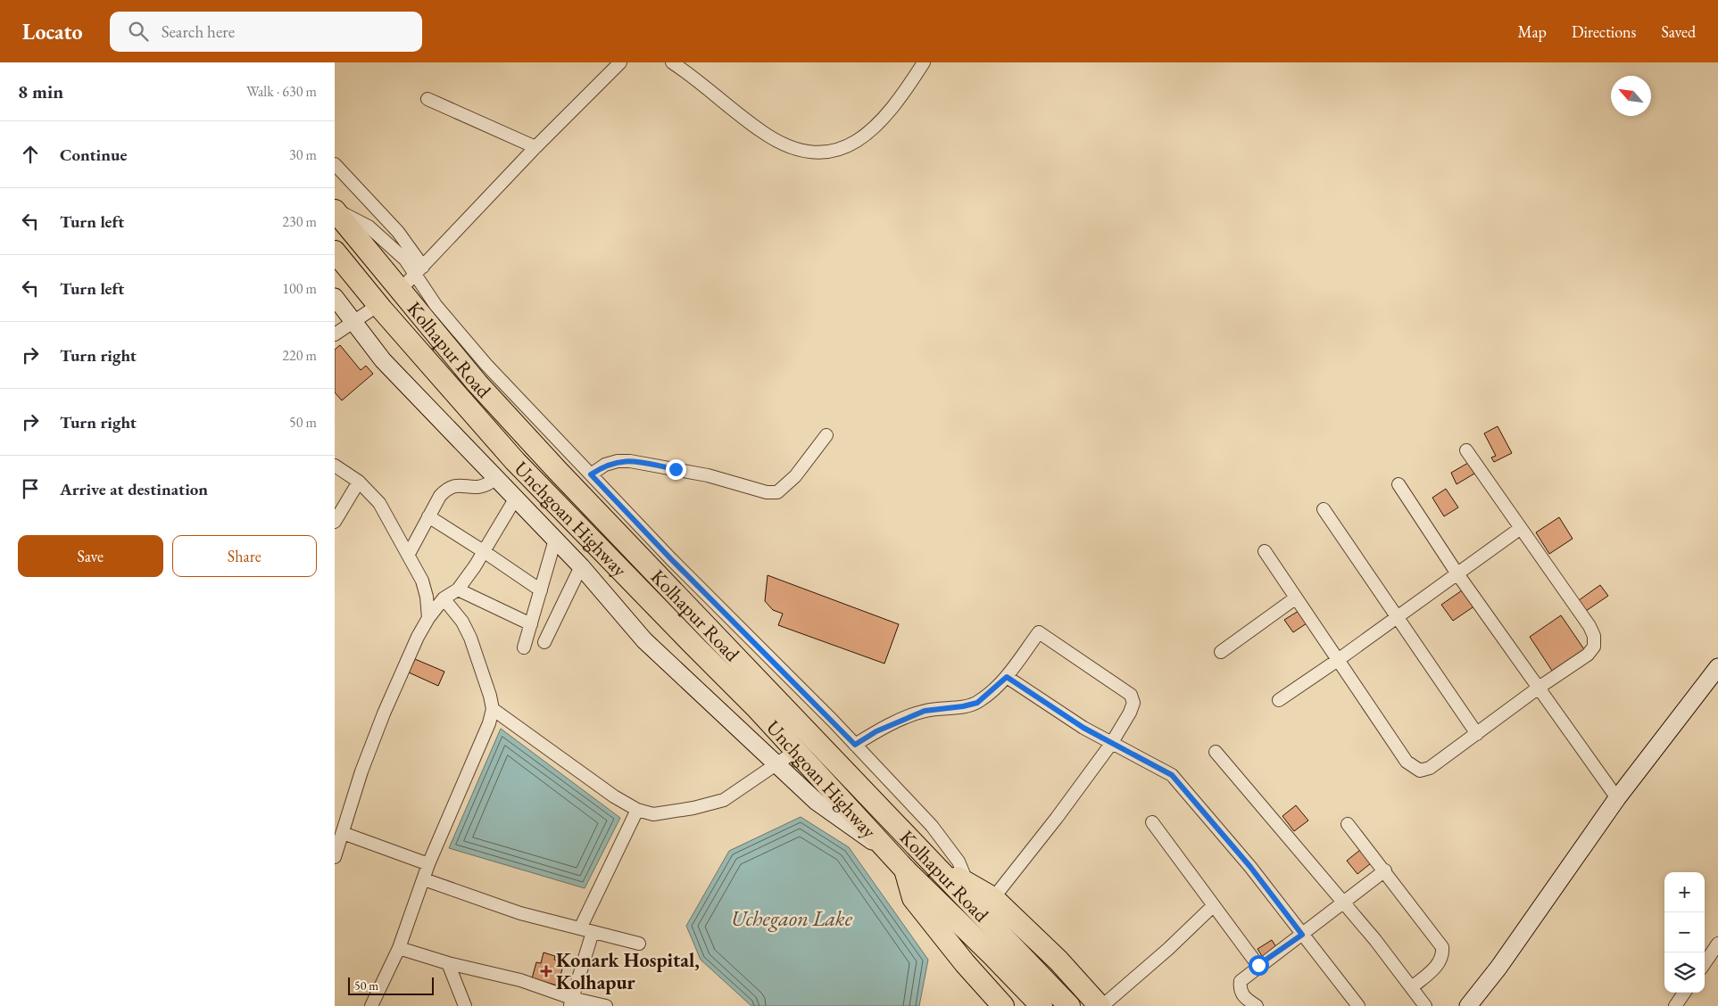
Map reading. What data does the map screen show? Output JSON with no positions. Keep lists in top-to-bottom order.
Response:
{
  "streets": {
    "highway": ["Kolhapur Road", "Unchgoan Highway"]
  },
  "water": ["Uchegaon Lake"],
  "places": {
    "health": ["Konark Hospital, Kolhapur"]
  },
  "scale_bar": "50 m",
  "north": "top left",
  "page": {
    "header": "Locato",
    "search": "Search here",
    "nav": ["Map", "Directions", "Saved"],
    "heading": ["8 min", "Walk · 630 m"],
    "list": [
      ["Continue", "30 m"],
      ["Turn left", "230 m"],
      ["Turn left", "100 m"],
      ["Turn right", "220 m"],
      ["Turn right", "50 m"],
      "Arrive at destination"
    ],
    "buttons": ["Save", "Share"],
    "map_buttons": ["+", "−"],
    "scale": "50 m"
  }
}
